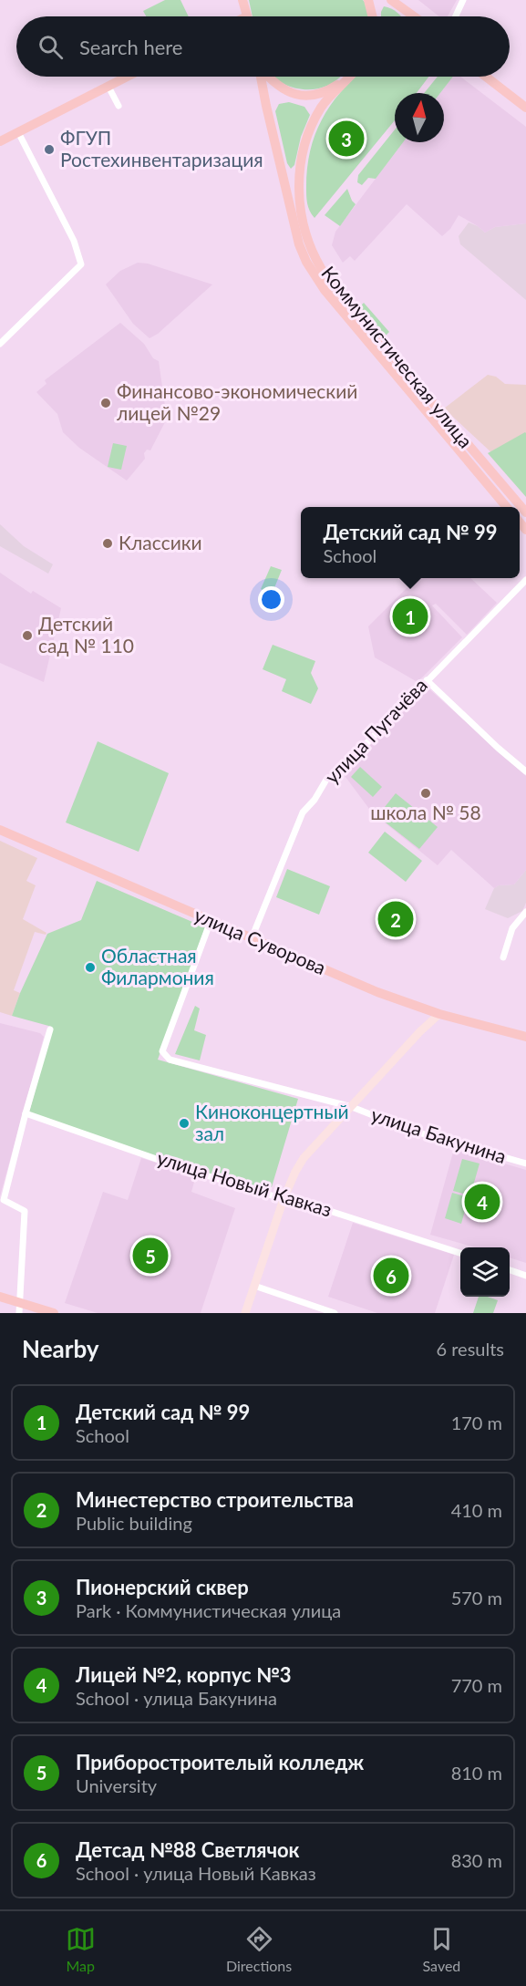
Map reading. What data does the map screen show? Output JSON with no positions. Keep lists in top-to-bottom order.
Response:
{
  "streets": {
    "main road": ["Коммунистическая улица", "улица Суворова"],
    "street": ["улица Пугачёва", "улица Бакунина", "улица Новый Кавказ"]
  },
  "crossings": [
    ["улица Пугачёва", "улица Суворова"],
    ["улица Суворова", "улица Бакунина"]
  ],
  "places": [
    "ФГУП Ростехинвентаризация",
    "Финансово-экономический лицей №29",
    "Классики",
    "Детский сад № 110",
    "школа № 58",
    "Областная Филармония",
    "Киноконцертный зал"
  ],
  "north": "top",
  "page": {
    "search": "Search here",
    "pins": [
      "3",
      "1",
      "2",
      "4",
      "5",
      "6"
    ],
    "popup": ["Детский сад № 99", "School"],
    "heading": ["Nearby", "6 results"],
    "list": [
      {
        "mark": "1",
        "name": "Детский сад № 99",
        "note": "School",
        "value": "170 m"
      },
      {
        "mark": "2",
        "name": "Минестерство строительства",
        "note": "Public building",
        "value": "410 m"
      },
      {
        "mark": "3",
        "name": "Пионерский сквер",
        "note": "Park · Коммунистическая улица",
        "value": "570 m"
      },
      {
        "mark": "4",
        "name": "Лицей №2, корпус №3",
        "note": "School · улица Бакунина",
        "value": "770 m"
      },
      {
        "mark": "5",
        "name": "Приборостроителый колледж",
        "note": "University",
        "value": "810 m"
      },
      {
        "mark": "6",
        "name": "Детсад №88 Светлячок",
        "note": "School · улица Новый Кавказ",
        "value": "830 m"
      }
    ],
    "nav": ["Map", "Directions", "Saved"]
  }
}
